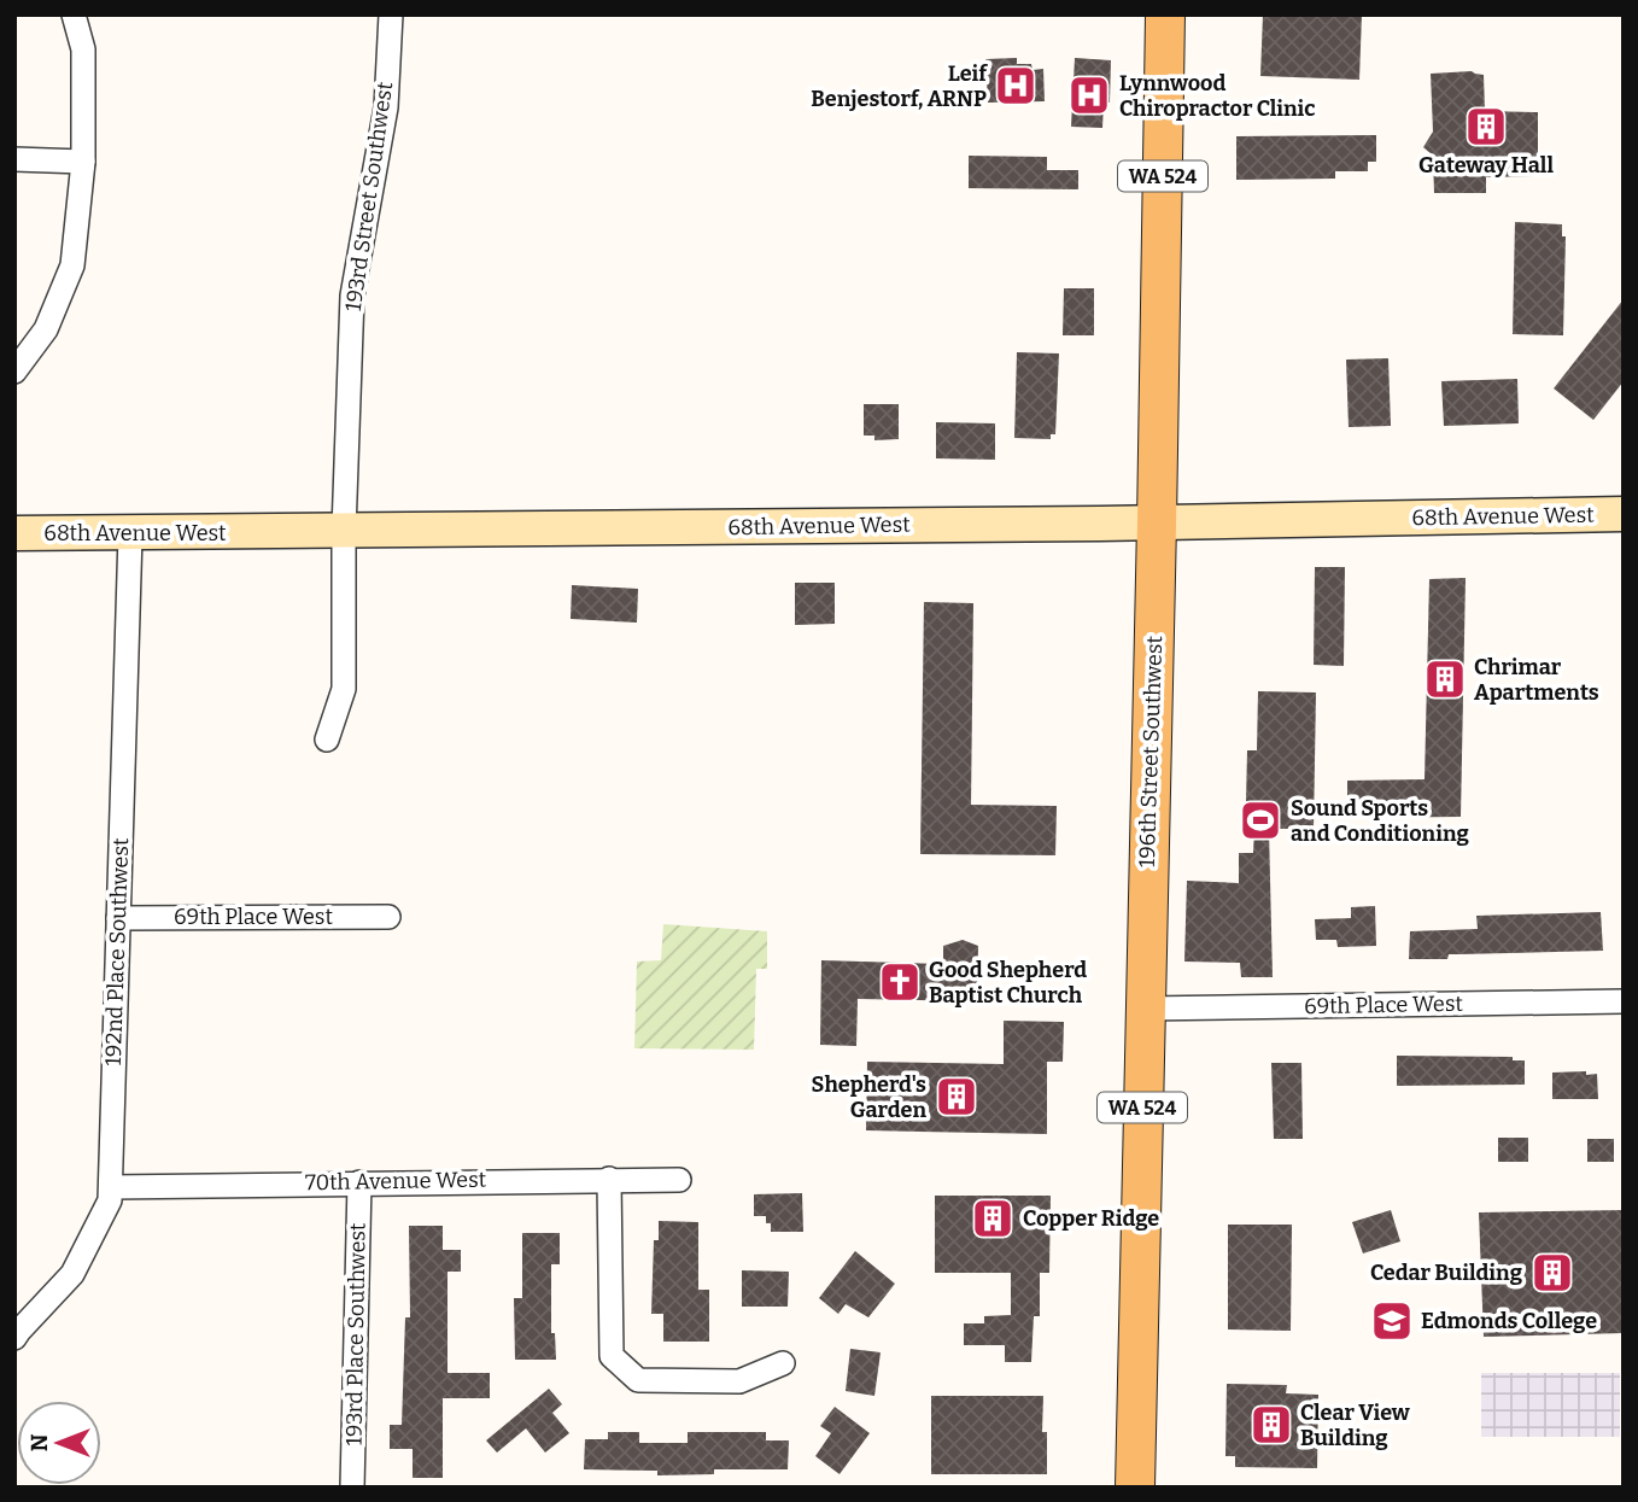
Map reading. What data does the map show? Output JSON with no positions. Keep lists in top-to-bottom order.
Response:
{
  "streets": {
    "main road": ["WA 524", "196th Street Southwest"],
    "street": [
      "193rd Street Southwest",
      "68th Avenue West",
      "69th Place West",
      "192nd Place Southwest",
      "70th Avenue West",
      "193rd Place Southwest"
    ]
  },
  "crossings": [
    ["193rd Street Southwest", "68th Avenue West"],
    ["68th Avenue West", "196th Street Southwest"],
    ["68th Avenue West", "192nd Place Southwest"],
    ["196th Street Southwest", "69th Place West"],
    ["69th Place West", "192nd Place Southwest"],
    ["192nd Place Southwest", "70th Avenue West"],
    ["70th Avenue West", "193rd Place Southwest"]
  ],
  "places": {
    "hospital": ["Leif Benjestorf, ARNP", "Lynnwood Chiropractor Clinic"],
    "building": [
      "Gateway Hall",
      "Chrimar Apartments",
      "Shepherd's Garden",
      "Copper Ridge",
      "Cedar Building",
      "Clear View Building"
    ],
    "sports": ["Sound Sports and Conditioning"],
    "church": ["Good Shepherd Baptist Church"],
    "school or university": ["Edmonds College"]
  },
  "north": "left"
}
